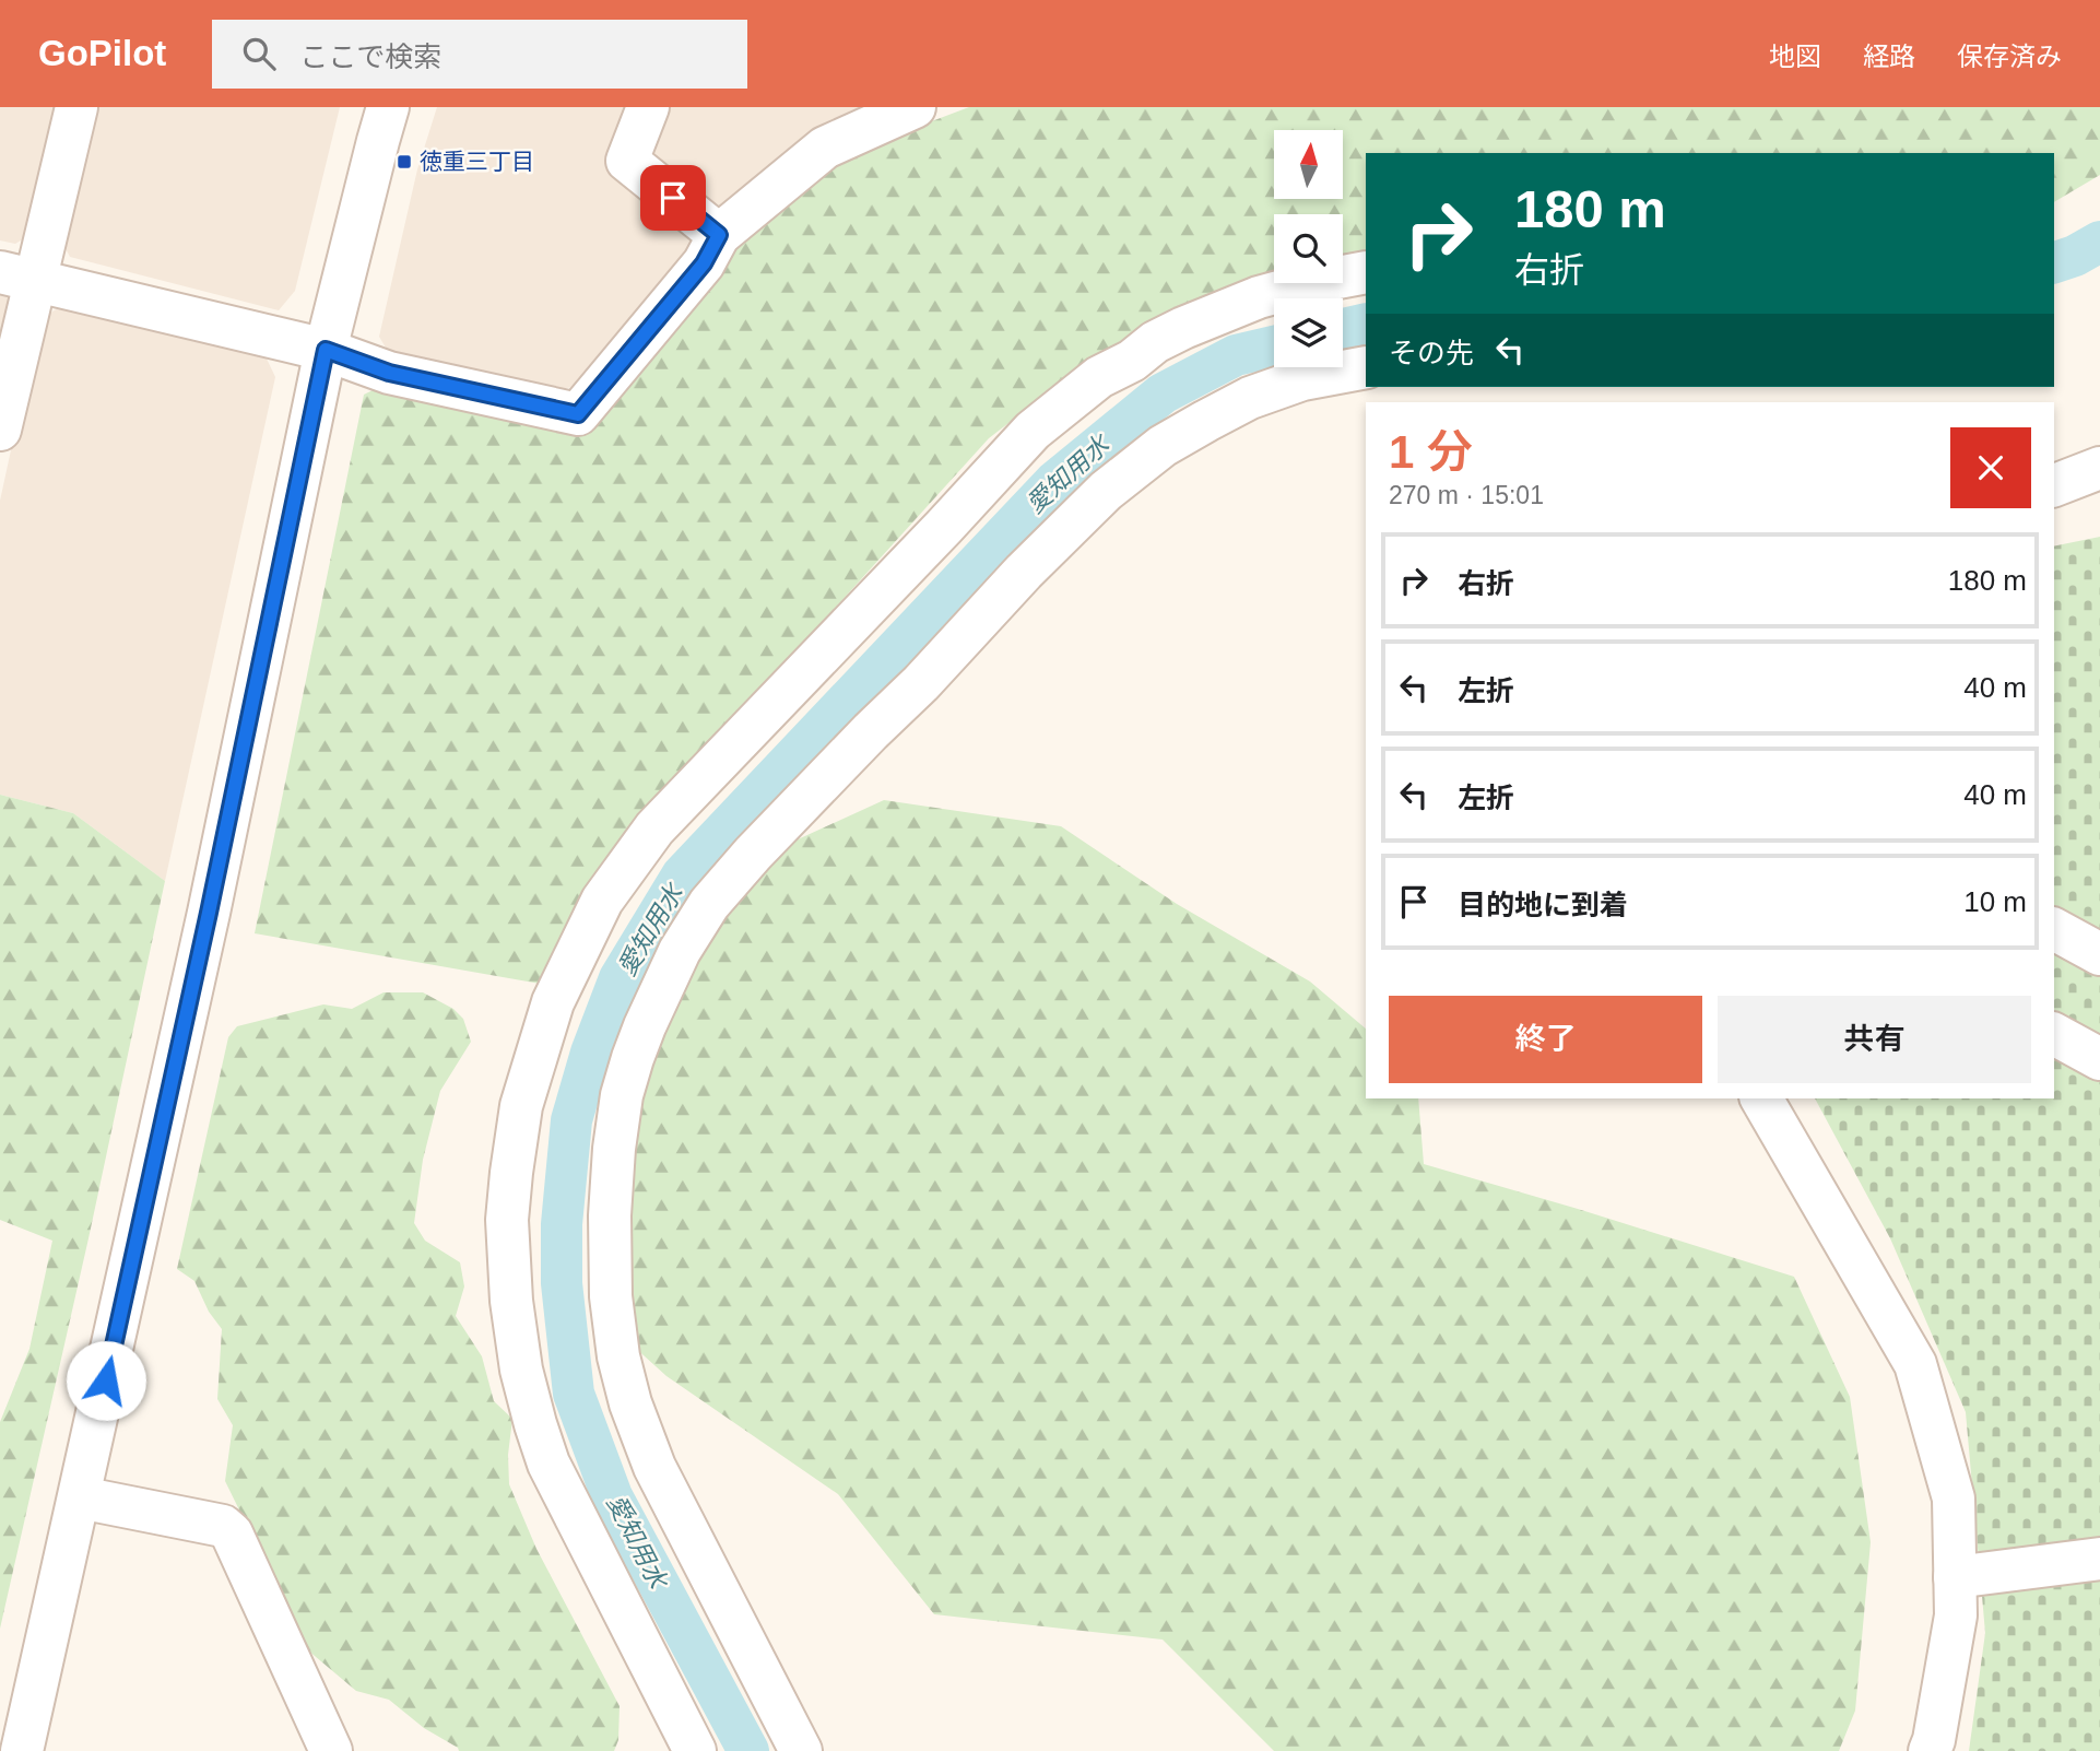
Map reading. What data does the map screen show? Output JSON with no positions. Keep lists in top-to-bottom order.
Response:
{
  "water": ["愛知用水"],
  "places": {
    "transit": ["徳重三丁目"]
  },
  "north": "top",
  "page": {
    "header": "GoPilot",
    "search": "ここで検索",
    "nav": ["地図", "経路", "保存済み"],
    "turn": ["180 m", "右折"],
    "then": "その先",
    "heading": ["1 分", "270 m · 15:01"],
    "list": [
      {
        "name": "右折",
        "value": "180 m"
      },
      {
        "name": "左折",
        "value": "40 m"
      },
      {
        "name": "左折",
        "value": "40 m"
      },
      {
        "name": "目的地に到着",
        "value": "10 m"
      }
    ],
    "buttons": ["終了", "共有"]
  }
}
